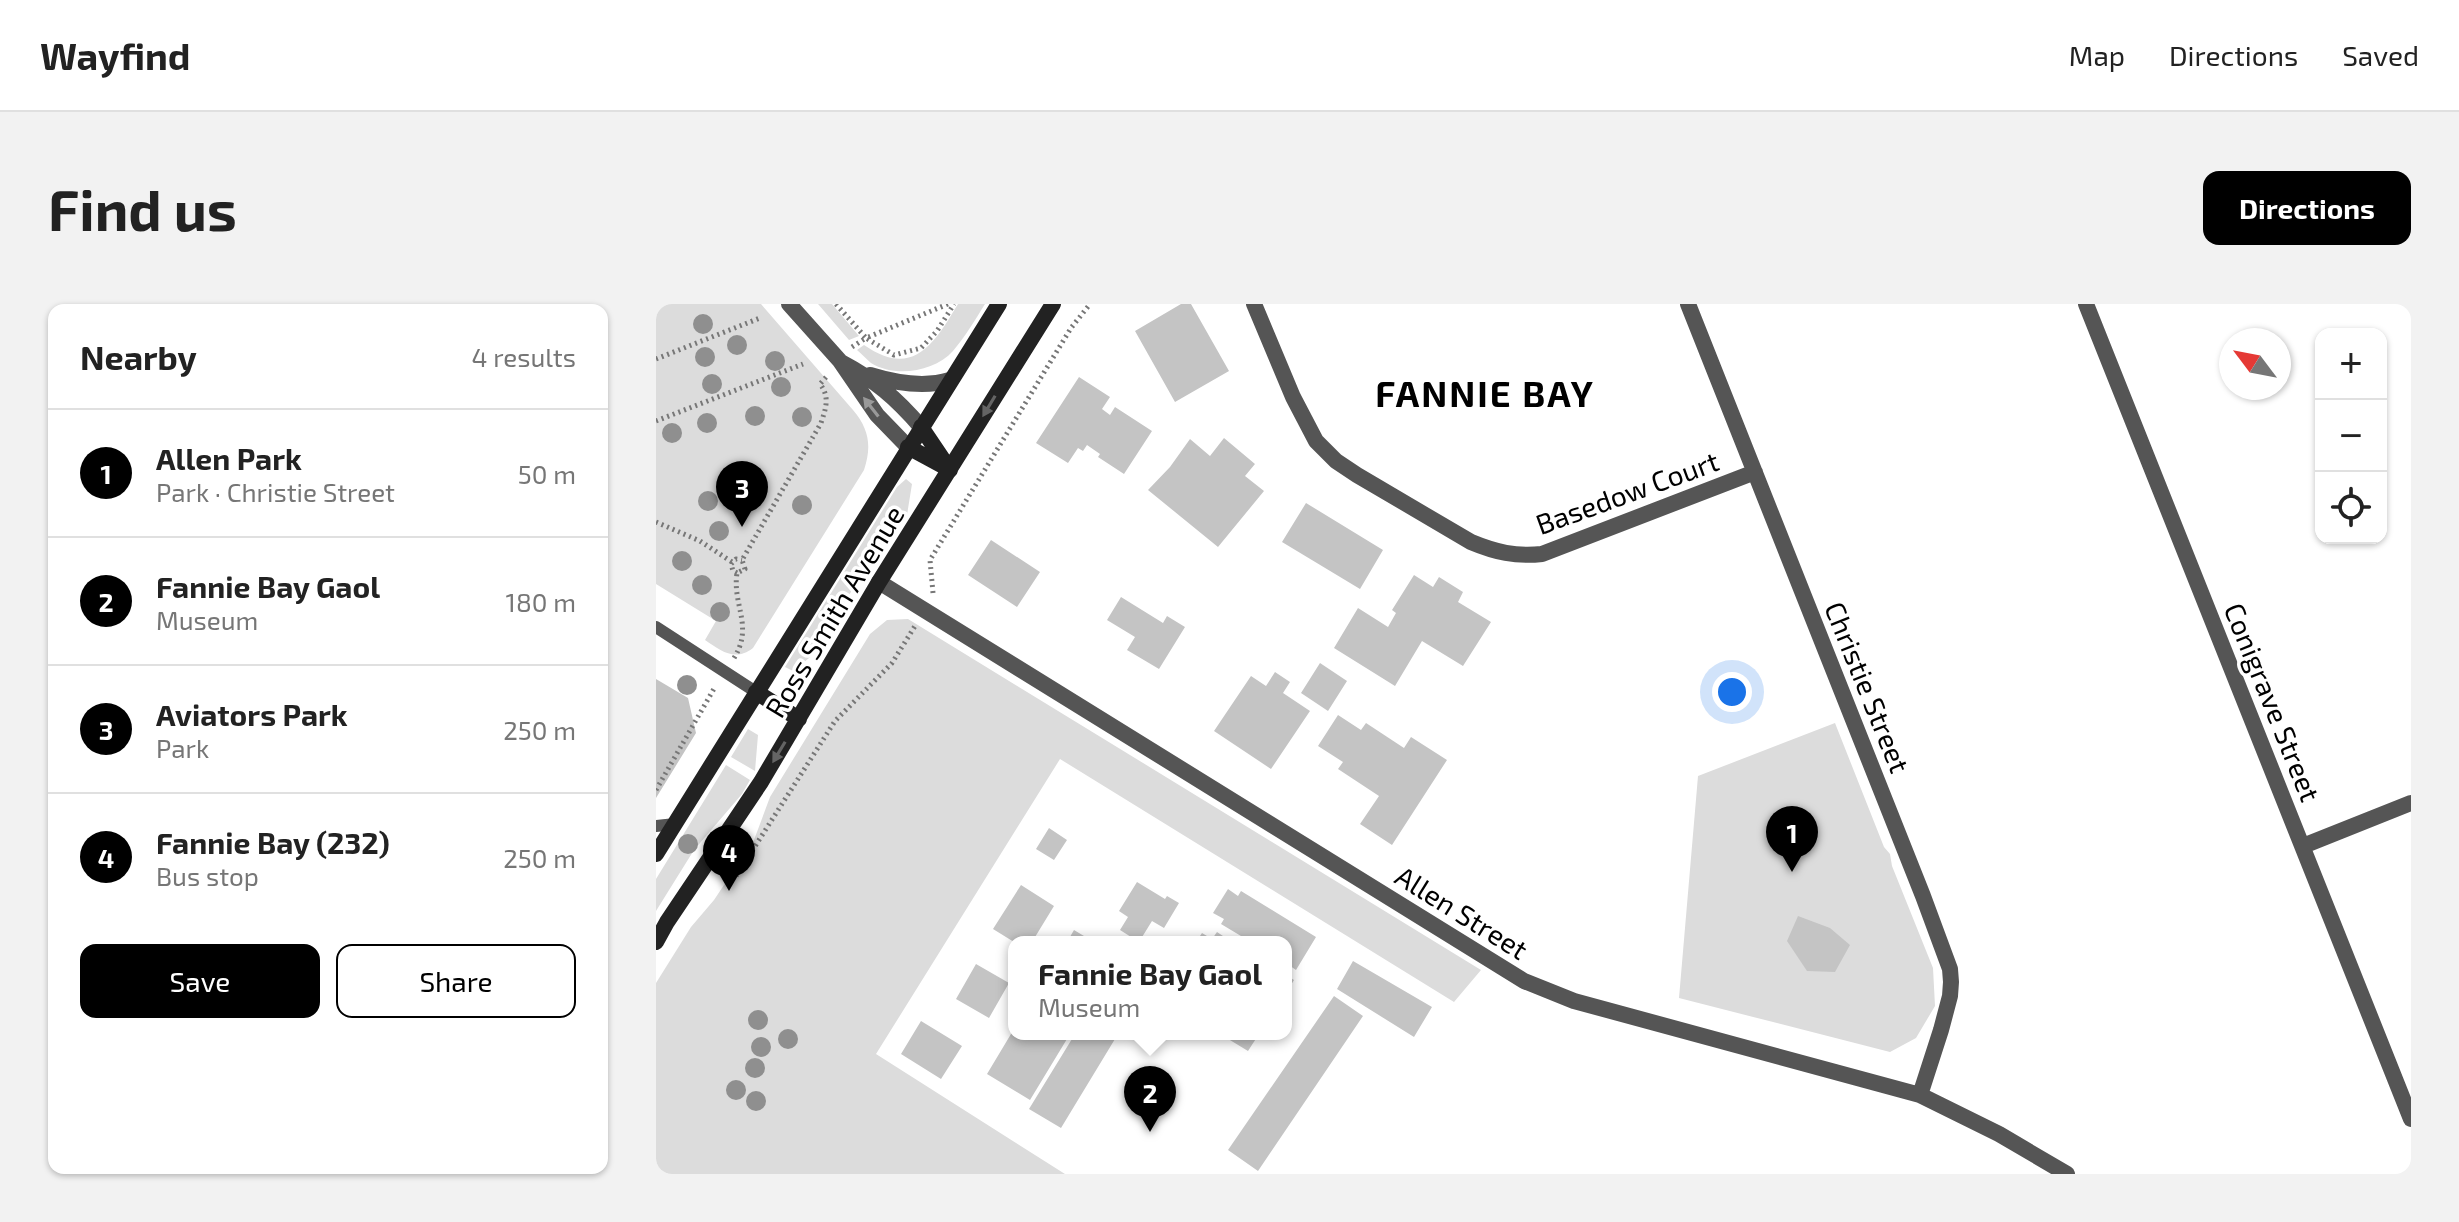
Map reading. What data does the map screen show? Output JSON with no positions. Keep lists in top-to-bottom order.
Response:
{
  "streets": {
    "street": [
      "Basedow Court",
      "Ross Smith Avenue",
      "Christie Street",
      "Conigrave Street",
      "Allen Street"
    ]
  },
  "crossings": [
    ["Basedow Court", "Christie Street"],
    ["Ross Smith Avenue", "Allen Street"],
    ["Christie Street", "Allen Street"]
  ],
  "districts": ["FANNIE BAY"],
  "north": "top left",
  "page": {
    "header": "Wayfind",
    "nav": ["Map", "Directions", "Saved"],
    "buttons": [
      "Directions",
      ["Save", "Share"]
    ],
    "title": "Find us",
    "heading": ["Nearby", "4 results"],
    "map_buttons": ["+", "−"],
    "list": [
      {
        "mark": "1",
        "name": "Allen Park",
        "note": "Park · Christie Street",
        "value": "50 m"
      },
      {
        "mark": "2",
        "name": "Fannie Bay Gaol",
        "note": "Museum",
        "value": "180 m"
      },
      {
        "mark": "3",
        "name": "Aviators Park",
        "note": "Park",
        "value": "250 m"
      },
      {
        "mark": "4",
        "name": "Fannie Bay (232)",
        "note": "Bus stop",
        "value": "250 m"
      }
    ],
    "pins": [
      "3",
      "1",
      "4",
      "2"
    ],
    "popup": ["Fannie Bay Gaol", "Museum"]
  }
}
